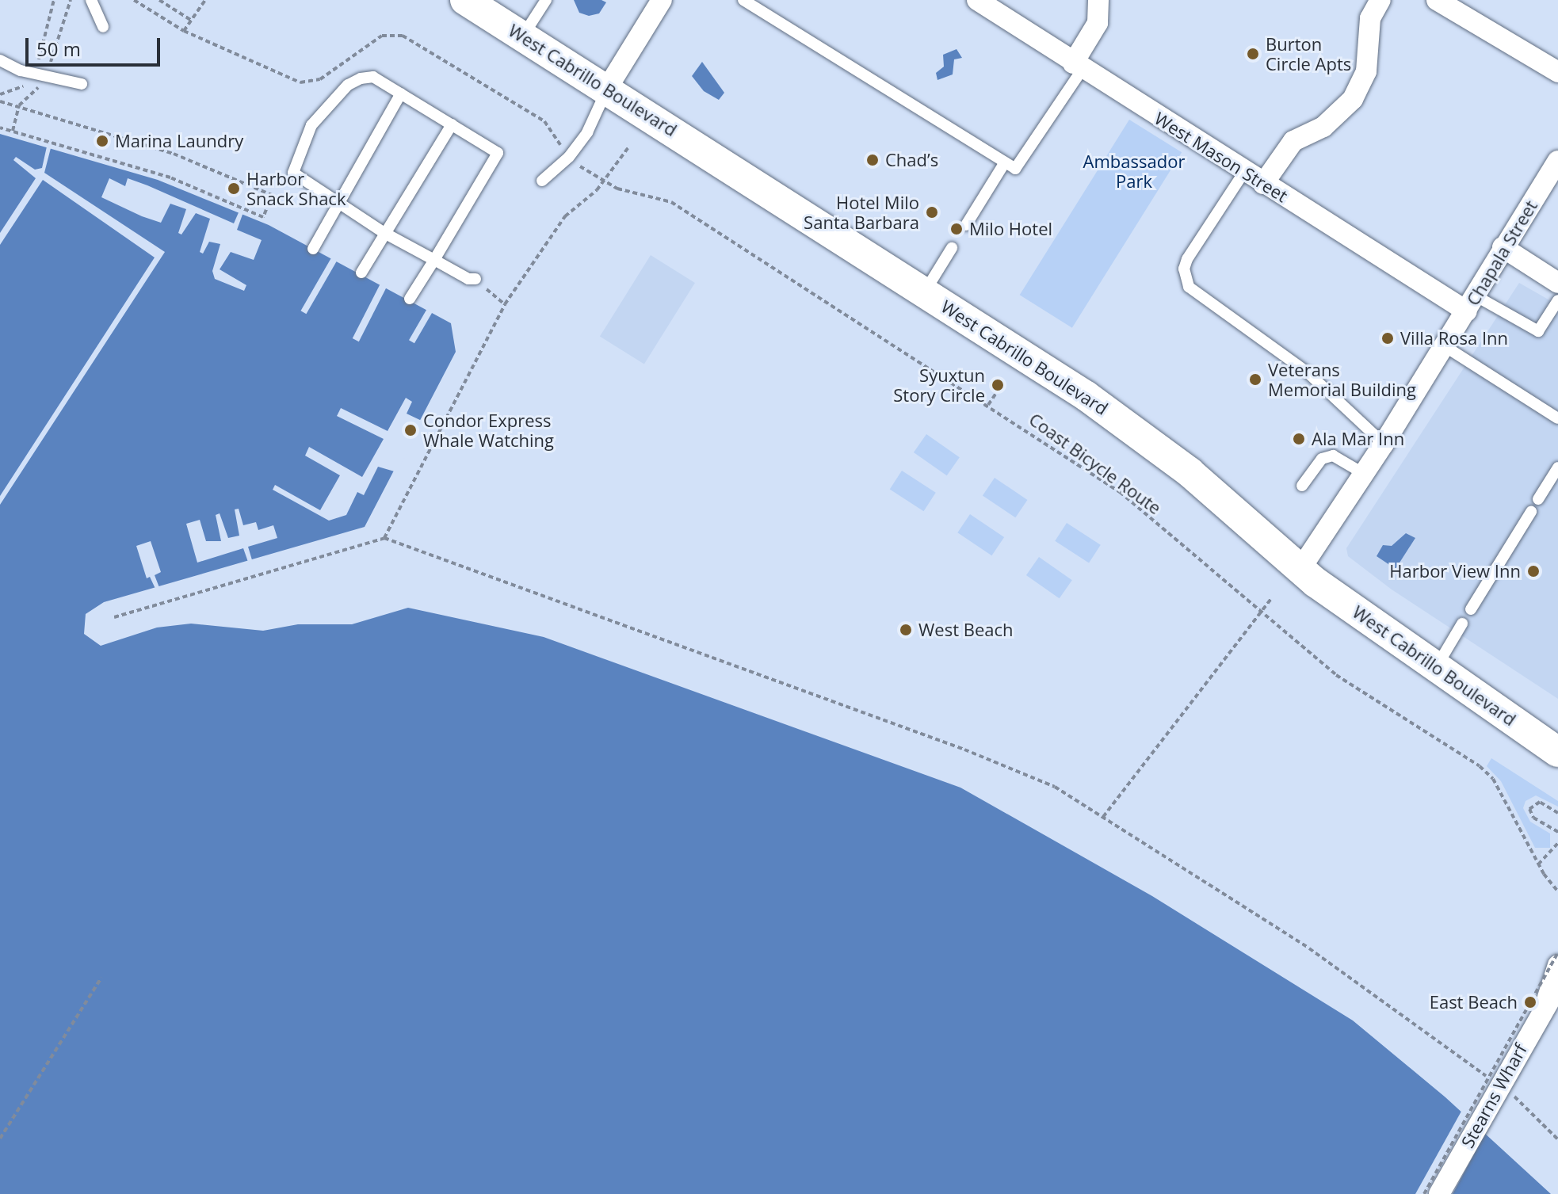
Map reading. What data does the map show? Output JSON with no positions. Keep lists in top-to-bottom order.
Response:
{
  "streets": {
    "main road": ["West Cabrillo Boulevard"],
    "street": ["West Mason Street", "Chapala Street", "Stearns Wharf"],
    "path": ["Coast Bicycle Route"]
  },
  "crossings": [
    ["West Cabrillo Boulevard", "Chapala Street"],
    ["West Mason Street", "Chapala Street"]
  ],
  "parks": ["Ambassador Park"],
  "places": [
    "Burton Circle Apts",
    "Marina Laundry",
    "Chad’s",
    "Harbor Snack Shack",
    "Hotel Milo Santa Barbara",
    "Milo Hotel",
    "Villa Rosa Inn",
    "Veterans Memorial Building",
    "Syuxtun Story Circle",
    "Condor Express Whale Watching",
    "Ala Mar Inn",
    "Harbor View Inn",
    "West Beach",
    "East Beach"
  ],
  "scale_bar": "50 m"
}
